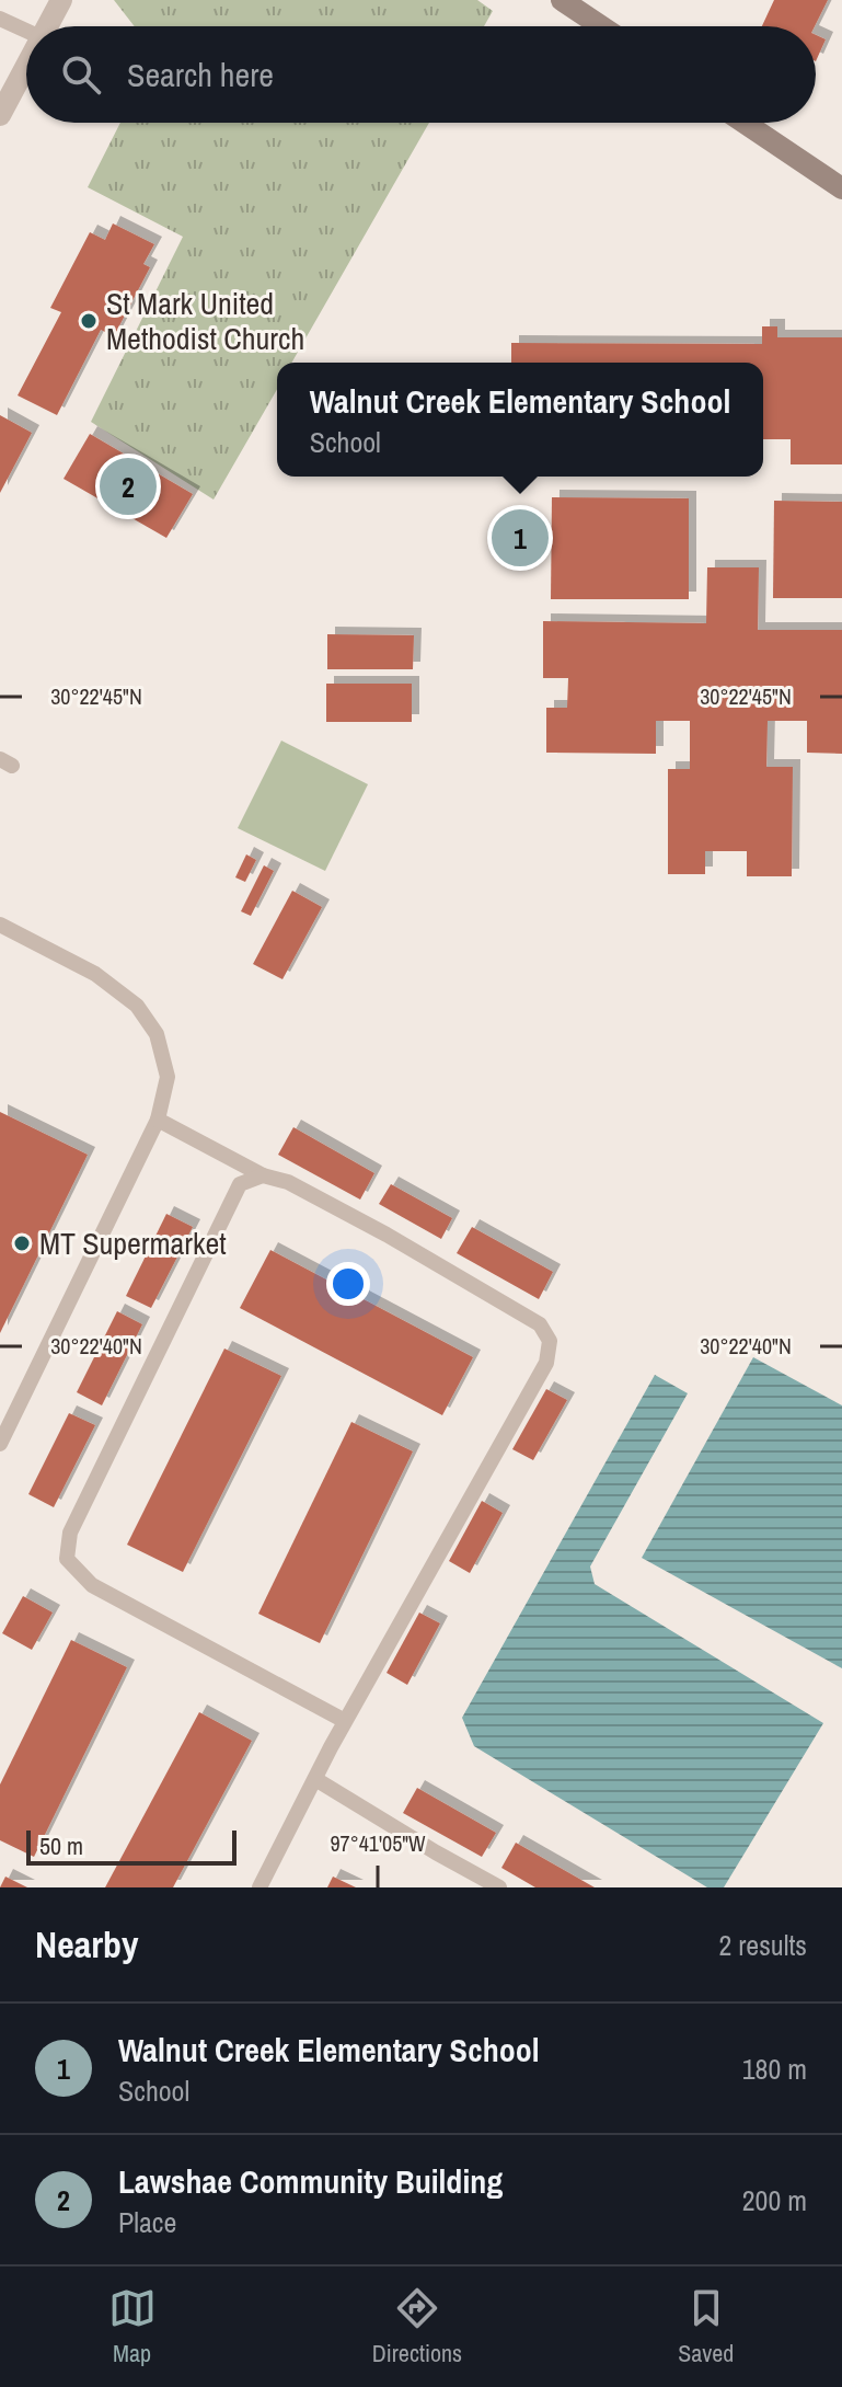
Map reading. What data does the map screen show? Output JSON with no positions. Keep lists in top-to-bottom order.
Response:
{
  "places": ["St Mark United Methodist Church", "MT Supermarket"],
  "scale_bar": "50 m",
  "page": {
    "search": "Search here",
    "popup": ["Walnut Creek Elementary School", "School"],
    "pins": ["2", "1"],
    "scale": "50 m",
    "heading": ["Nearby", "2 results"],
    "list": [
      {
        "mark": "1",
        "name": "Walnut Creek Elementary School",
        "note": "School",
        "value": "180 m"
      },
      {
        "mark": "2",
        "name": "Lawshae Community Building",
        "note": "Place",
        "value": "200 m"
      }
    ],
    "nav": ["Map", "Directions", "Saved"]
  },
  "coordinates": ["30°22'45\"N", "30°22'40\"N", "97°41'05\"W"]
}
